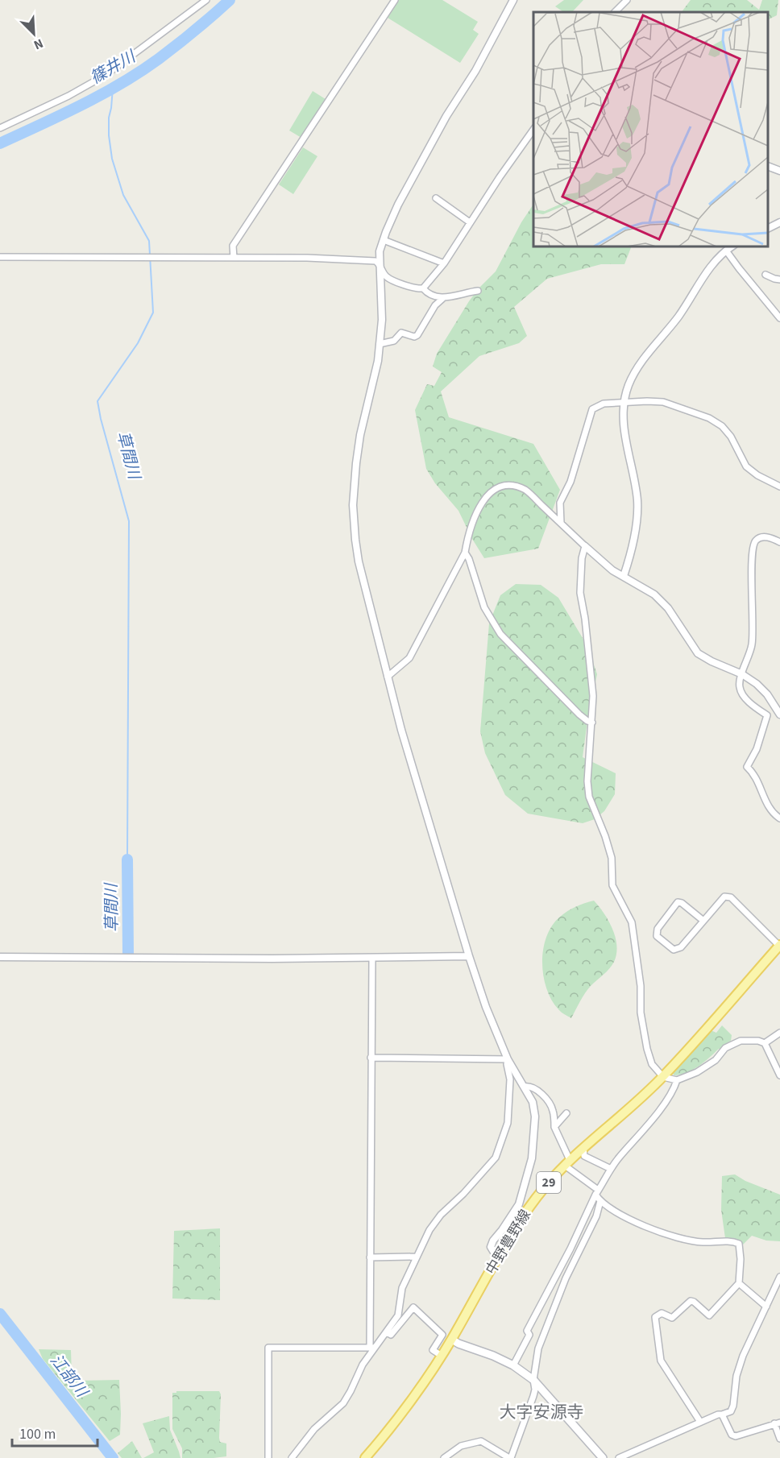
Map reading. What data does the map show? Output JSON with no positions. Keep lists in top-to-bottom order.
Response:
{
  "streets": {
    "main road": ["29", "中野豊野線"]
  },
  "districts": ["大字安源寺"],
  "water": ["篠井川", "草間川", "江部川"],
  "scale_bar": "100 m",
  "north": "bottom right"
}
